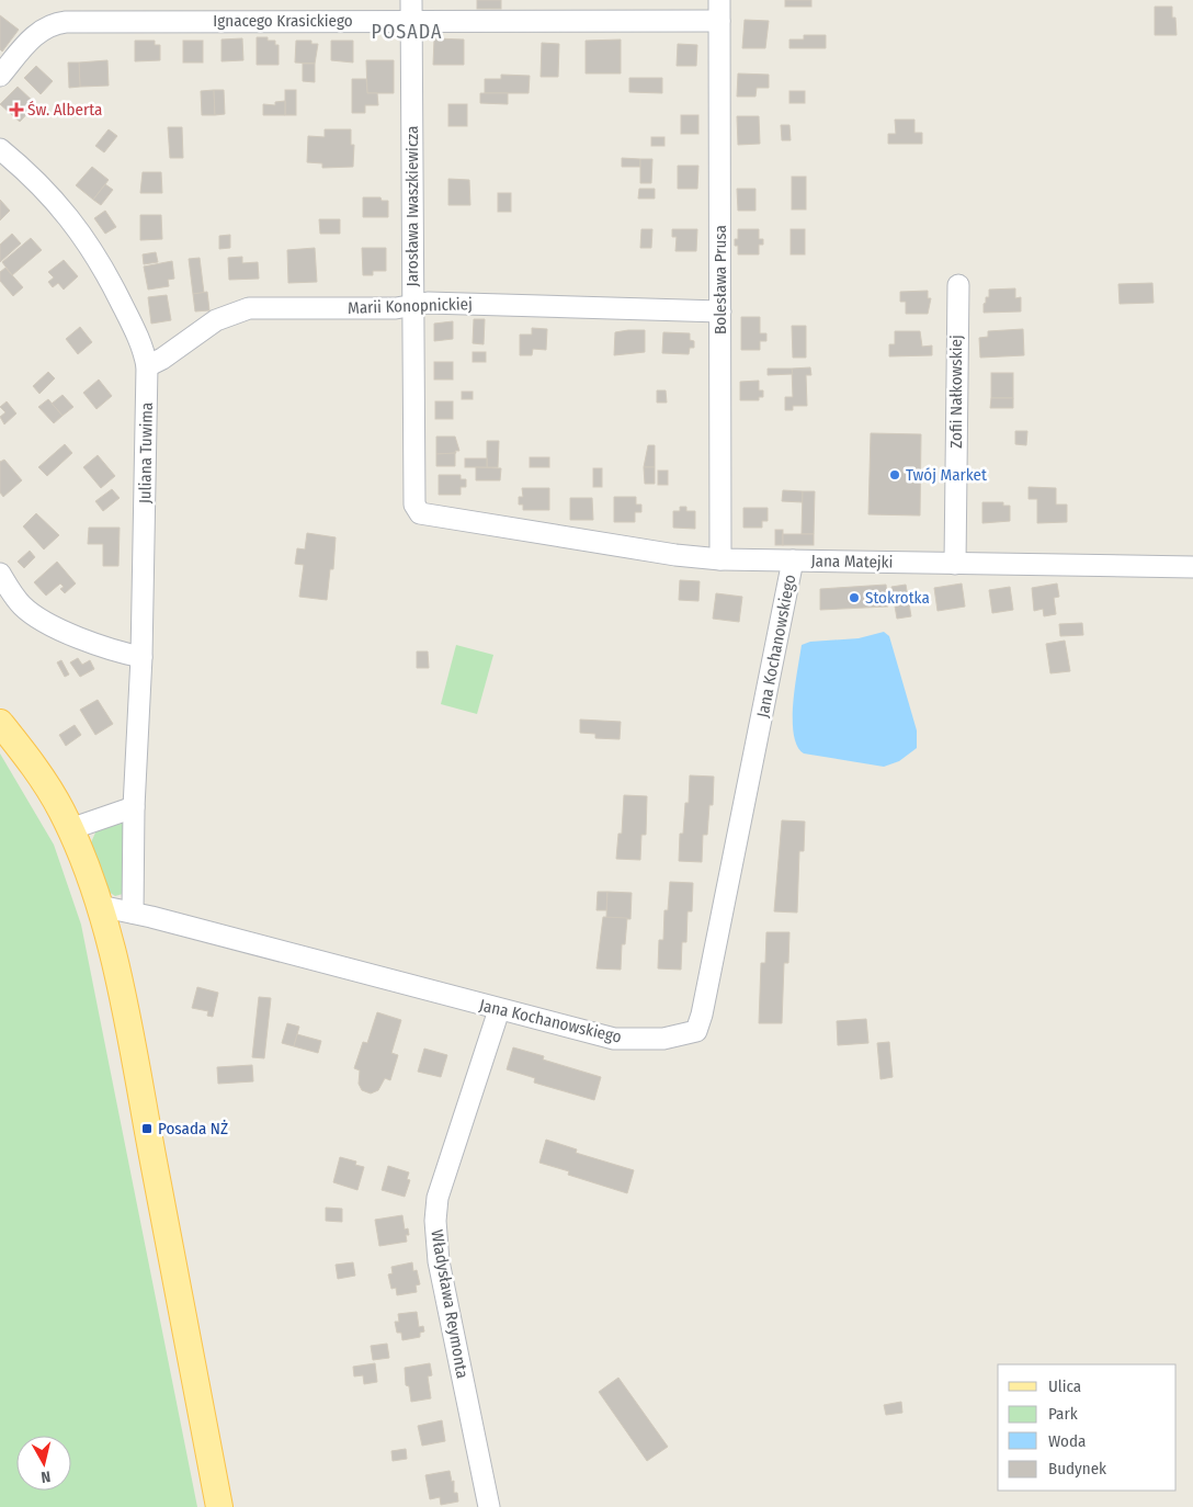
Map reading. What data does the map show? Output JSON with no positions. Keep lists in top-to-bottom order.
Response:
{
  "streets": {
    "street": [
      "Ignacego Krasickiego",
      "Jarosława Iwaszkiewicza",
      "Bolesława Prusa",
      "Marii Konopnickiej",
      "Zofii Nałkowskiej",
      "Juliana Tuwima",
      "Jana Matejki",
      "Jana Kochanowskiego",
      "Władysława Reymonta"
    ]
  },
  "crossings": [
    ["Ignacego Krasickiego", "Jarosława Iwaszkiewicza"],
    ["Ignacego Krasickiego", "Bolesława Prusa"],
    ["Jarosława Iwaszkiewicza", "Marii Konopnickiej"],
    ["Jarosława Iwaszkiewicza", "Jana Matejki"],
    ["Bolesława Prusa", "Marii Konopnickiej"],
    ["Bolesława Prusa", "Jana Matejki"],
    ["Marii Konopnickiej", "Juliana Tuwima"],
    ["Zofii Nałkowskiej", "Jana Matejki"],
    ["Juliana Tuwima", "Jana Kochanowskiego"],
    ["Jana Matejki", "Jana Kochanowskiego"],
    ["Jana Kochanowskiego", "Władysława Reymonta"]
  ],
  "districts": ["POSADA"],
  "places": {
    "health": ["Św. Alberta"],
    "other": ["Twój Market", "Stokrotka"],
    "transit": ["Posada NŻ"]
  },
  "legend": [
    "Ulica",
    "Park",
    "Woda",
    "Budynek"
  ],
  "north": "bottom"
}
